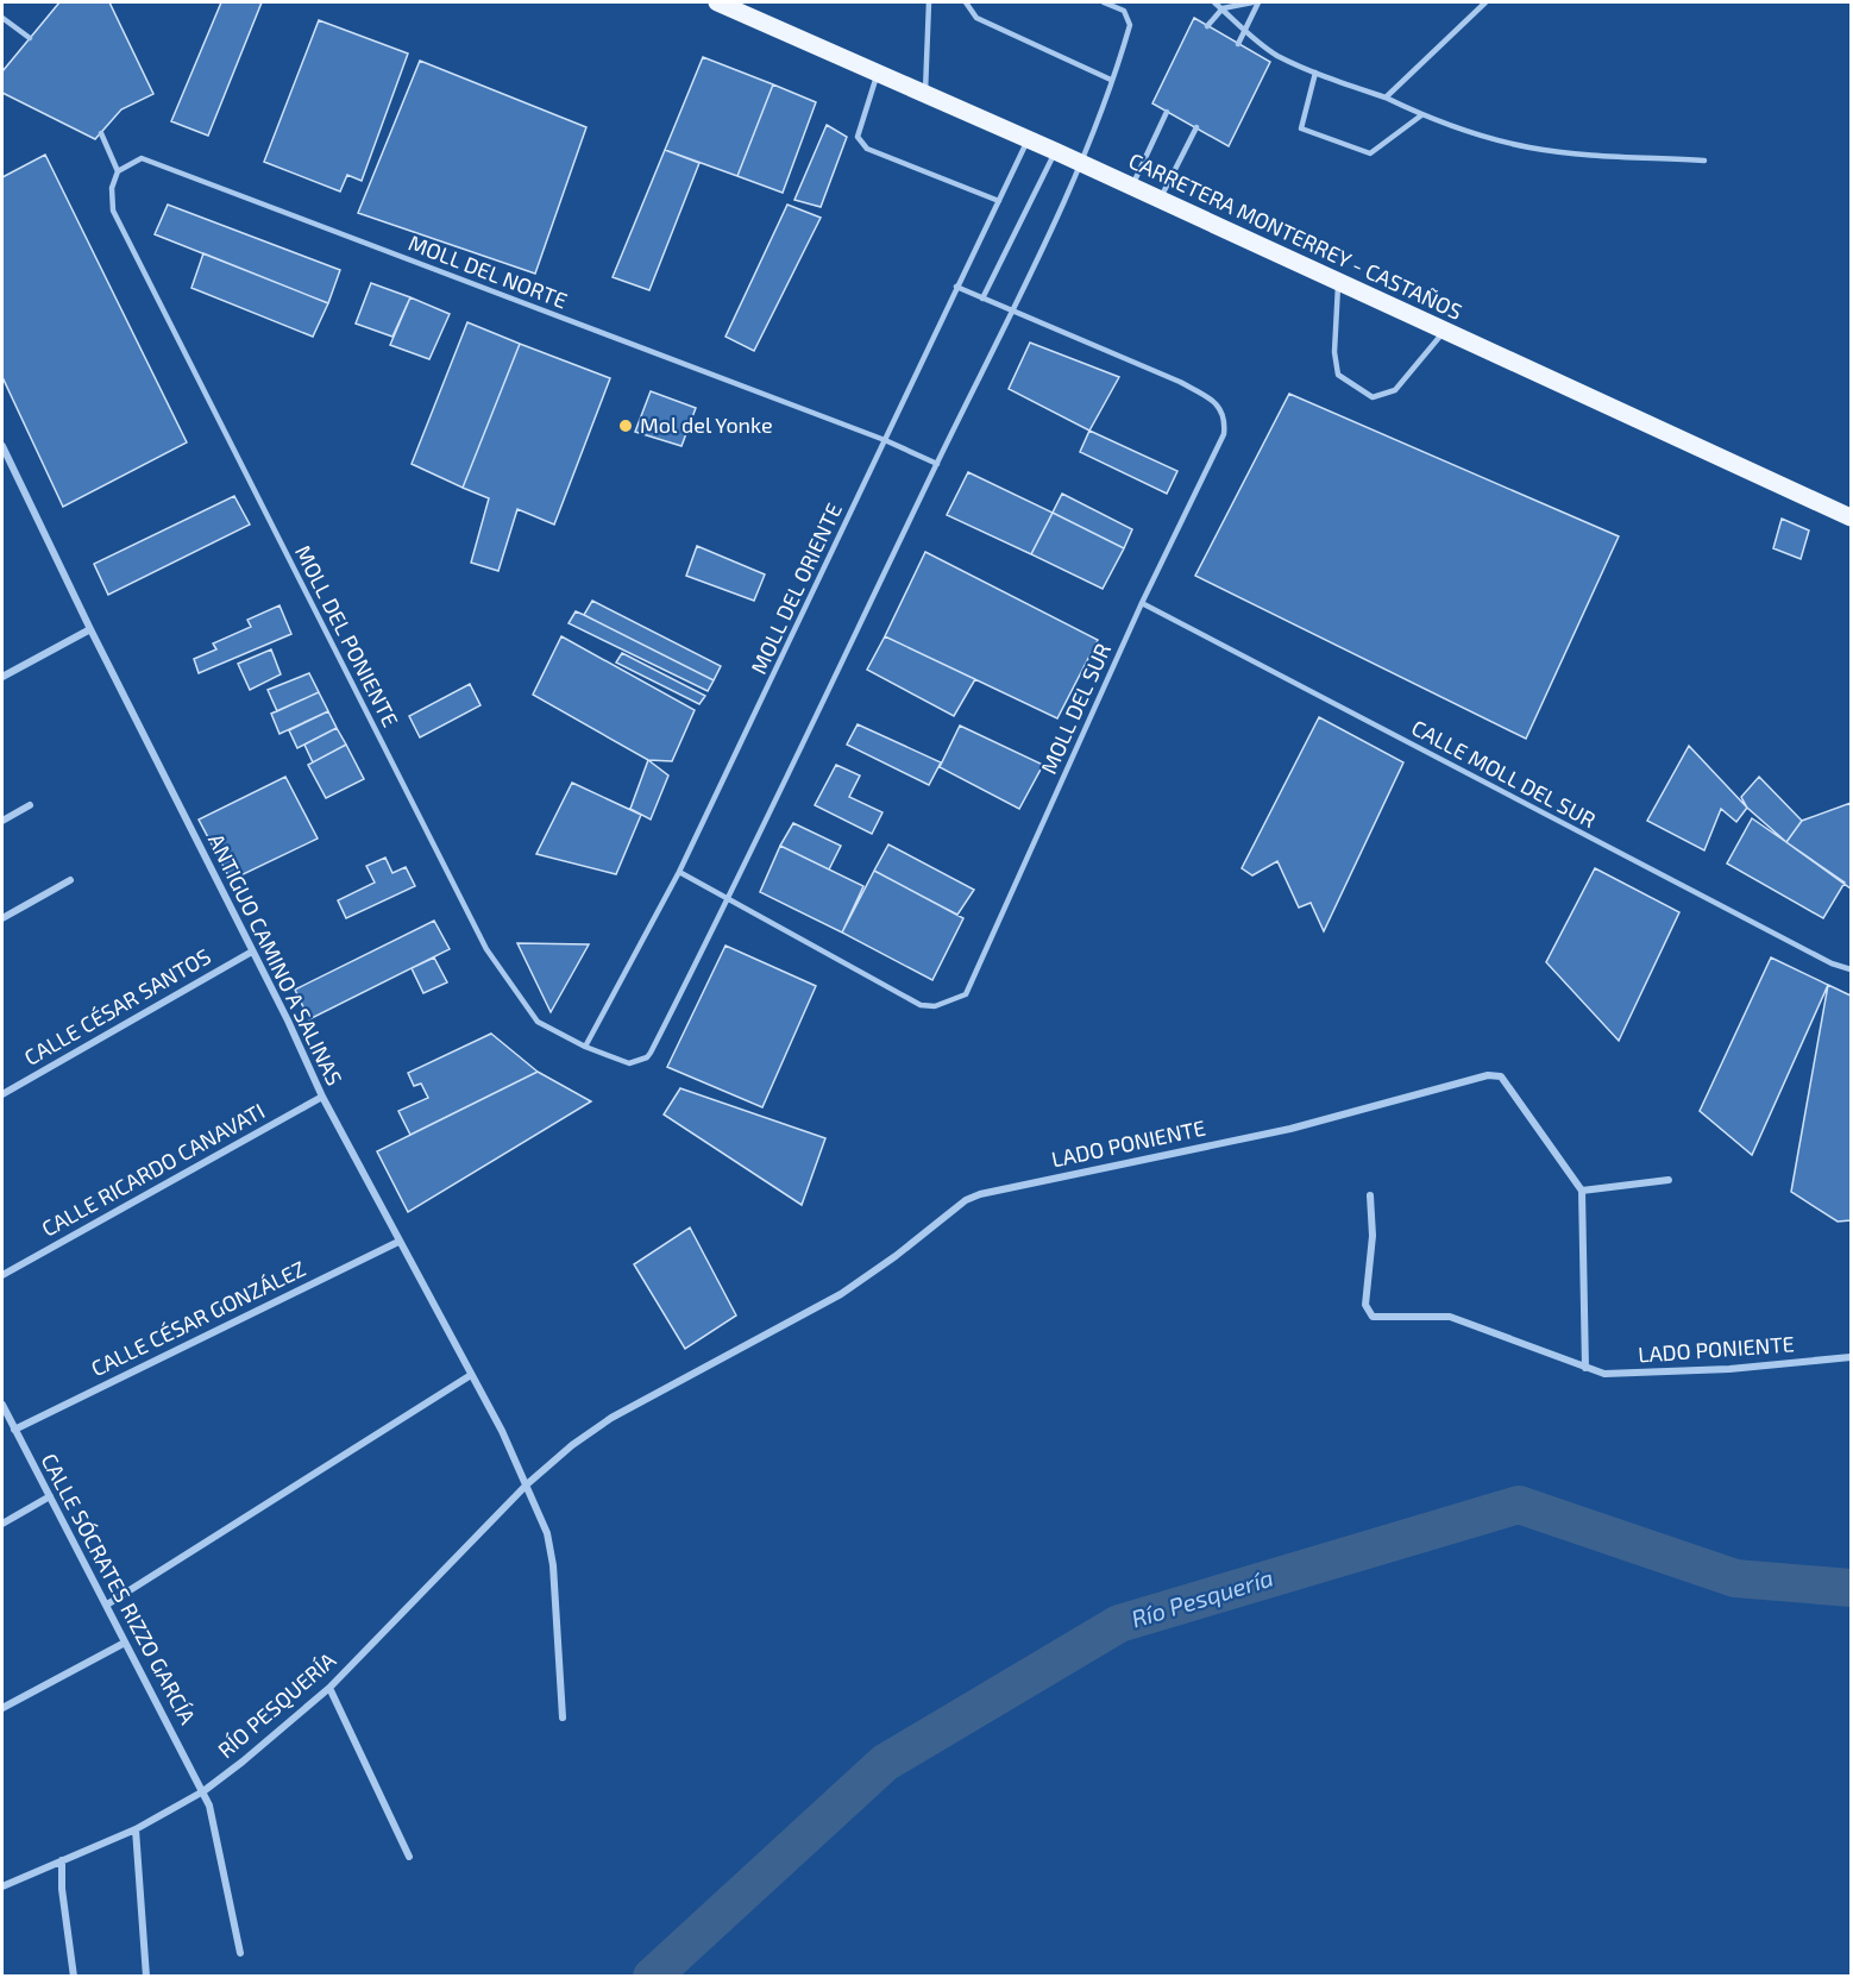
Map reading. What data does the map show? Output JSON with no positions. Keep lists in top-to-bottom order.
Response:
{
  "streets": {
    "main road": ["CARRETERA MONTERREY - CASTAÑOS"],
    "street": [
      "ANTIGUO CAMINO A SALINAS",
      "CALLE CÉSAR SANTOS",
      "LADO PONIENTE",
      "CALLE RICARDO CANAVATI",
      "CALLE CÉSAR GONZÁLEZ",
      "CALLE SÓCRATES RIZZO GARCÍA",
      "RÍO PESQUERÍA"
    ],
    "lane": [
      "MOLL DEL NORTE",
      "MOLL DEL ORIENTE",
      "MOLL DEL PONIENTE",
      "MOLL DEL SUR",
      "CALLE MOLL DEL SUR"
    ]
  },
  "crossings": [
    ["CARRETERA MONTERREY - CASTAÑOS", "MOLL DEL ORIENTE"],
    ["CARRETERA MONTERREY - CASTAÑOS", "MOLL DEL PONIENTE"],
    ["MOLL DEL NORTE", "MOLL DEL ORIENTE"],
    ["MOLL DEL NORTE", "MOLL DEL PONIENTE"],
    ["MOLL DEL ORIENTE", "MOLL DEL PONIENTE"],
    ["MOLL DEL ORIENTE", "MOLL DEL SUR"],
    ["MOLL DEL PONIENTE", "MOLL DEL SUR"],
    ["MOLL DEL SUR", "CALLE MOLL DEL SUR"],
    ["ANTIGUO CAMINO A SALINAS", "CALLE CÉSAR SANTOS"],
    ["ANTIGUO CAMINO A SALINAS", "LADO PONIENTE"],
    ["ANTIGUO CAMINO A SALINAS", "CALLE RICARDO CANAVATI"],
    ["ANTIGUO CAMINO A SALINAS", "CALLE CÉSAR GONZÁLEZ"],
    ["ANTIGUO CAMINO A SALINAS", "RÍO PESQUERÍA"],
    ["LADO PONIENTE", "RÍO PESQUERÍA"],
    ["CALLE CÉSAR GONZÁLEZ", "CALLE SÓCRATES RIZZO GARCÍA"],
    ["CALLE SÓCRATES RIZZO GARCÍA", "RÍO PESQUERÍA"]
  ],
  "water": ["Río Pesquería"],
  "places": ["Mol del Yonke"]
}
